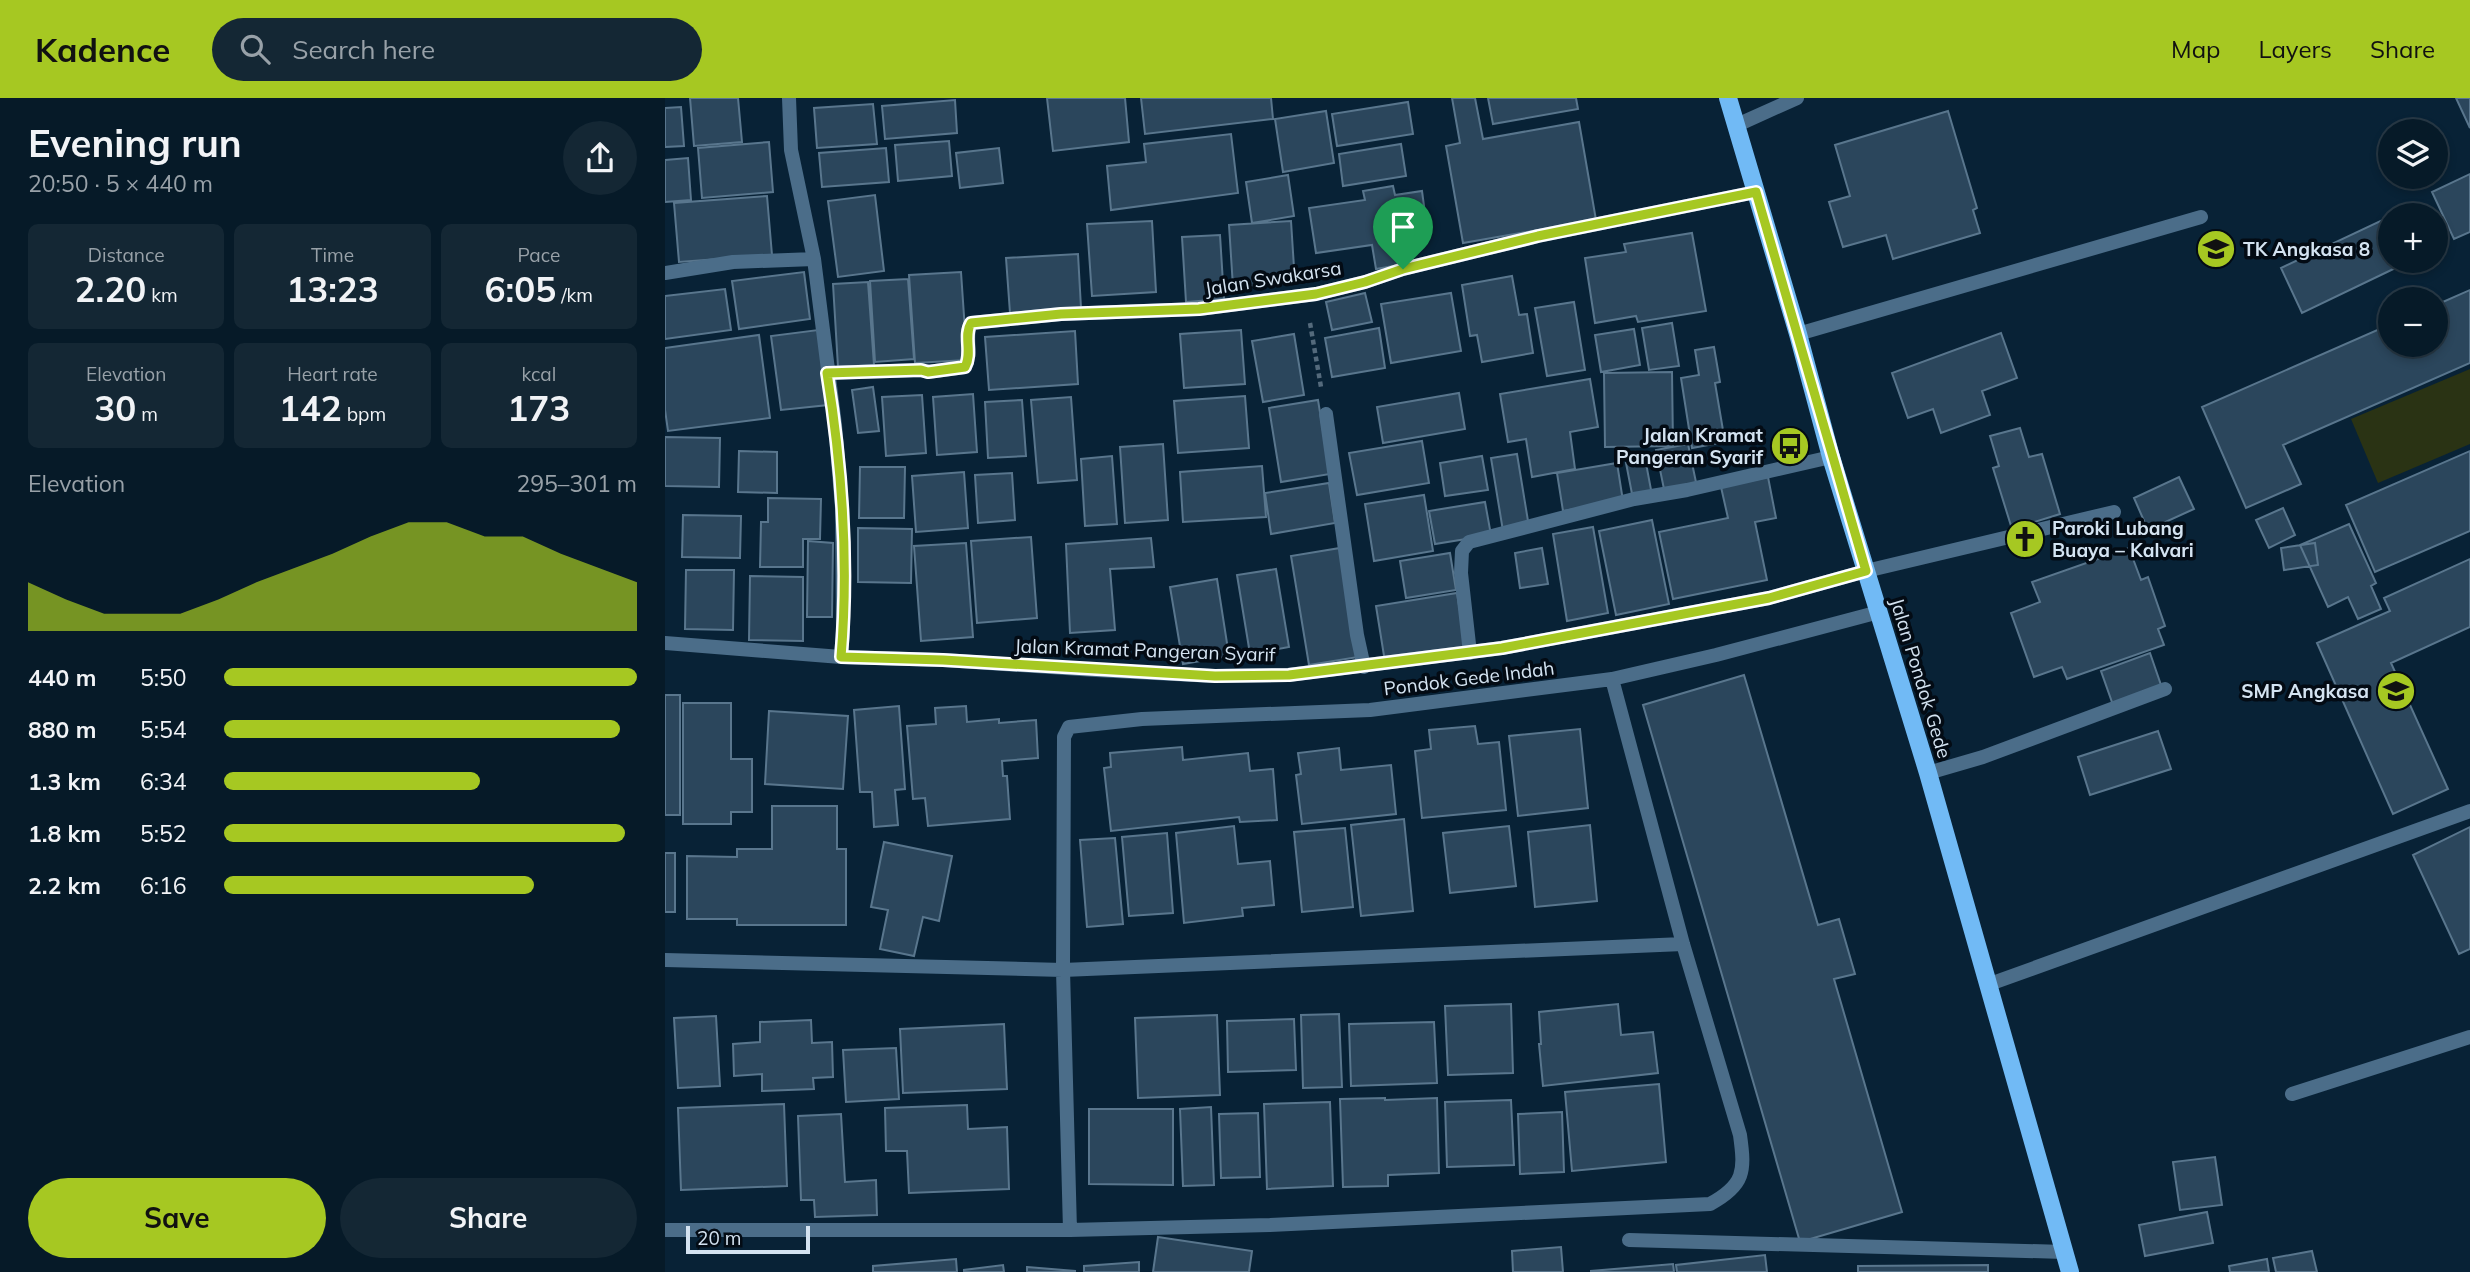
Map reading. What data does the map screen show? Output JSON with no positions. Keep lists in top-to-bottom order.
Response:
{
  "streets": {
    "main road": ["Jalan Pondok Gede"],
    "street": ["Jalan Swakarsa", "Jalan Kramat Pangeran Syarif", "Pondok Gede Indah"]
  },
  "crossings": [
    ["Jalan Swakarsa", "Jalan Pondok Gede"],
    ["Jalan Kramat Pangeran Syarif", "Jalan Pondok Gede"],
    ["Pondok Gede Indah", "Jalan Pondok Gede"]
  ],
  "places": {
    "school or university": ["TK Angkasa 8", "SMP Angkasa"],
    "bus stop": ["Jalan Kramat Pangeran Syarif"],
    "church": ["Paroki Lubang Buaya – Kalvari"]
  },
  "scale_bar": "20 m",
  "page": {
    "header": "Kadence",
    "search": "Search here",
    "nav": ["Map", "Layers", "Share"],
    "heading": ["Evening run", "20:50 · 5 × 440 m"],
    "map_buttons": ["+", "−"],
    "stats": [
      ["Distance", "2.20 km"],
      ["Time", "13:23"],
      ["Pace", "6:05 /km"],
      ["Elevation", "30 m"],
      ["Heart rate", "142 bpm"],
      ["kcal", "173"]
    ],
    "chart": ["Elevation", "295–301 m"],
    "list": [
      {
        "name": "440 m",
        "note": "5:50"
      },
      {
        "name": "880 m",
        "note": "5:54"
      },
      {
        "name": "1.3 km",
        "note": "6:34"
      },
      {
        "name": "1.8 km",
        "note": "5:52"
      },
      {
        "name": "2.2 km",
        "note": "6:16"
      }
    ],
    "buttons": ["Save", "Share"],
    "scale": "20 m"
  }
}
